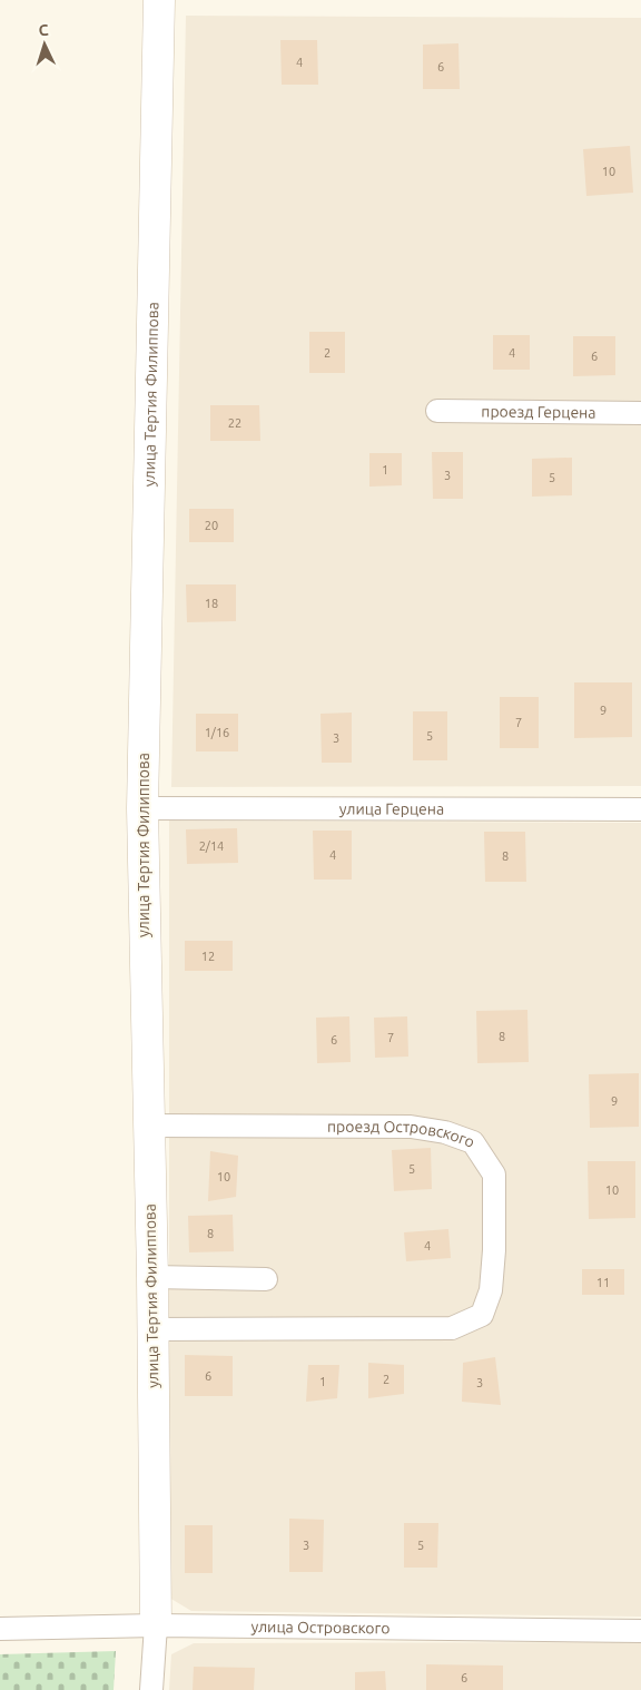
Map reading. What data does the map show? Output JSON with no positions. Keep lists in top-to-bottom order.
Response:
{
  "streets": {
    "street": [
      "улица Тертия Филиппова",
      "проезд Герцена",
      "улица Герцена",
      "проезд Островского",
      "улица Островского"
    ]
  },
  "crossings": [
    ["улица Тертия Филиппова", "улица Герцена"],
    ["улица Тертия Филиппова", "проезд Островского"],
    ["улица Тертия Филиппова", "улица Островского"]
  ],
  "house_numbers": [
    "4",
    "6",
    "10",
    "2",
    "4",
    "6",
    "22",
    "1",
    "3",
    "5",
    "20",
    "18",
    "9",
    "7",
    "1/16",
    "5",
    "3",
    "2/14",
    "4",
    "8",
    "12",
    "8",
    "7",
    "6",
    "9",
    "5",
    "10",
    "10",
    "8",
    "4",
    "11",
    "6",
    "2",
    "1",
    "3",
    "3",
    "5",
    "6"
  ],
  "north": "top"
}
